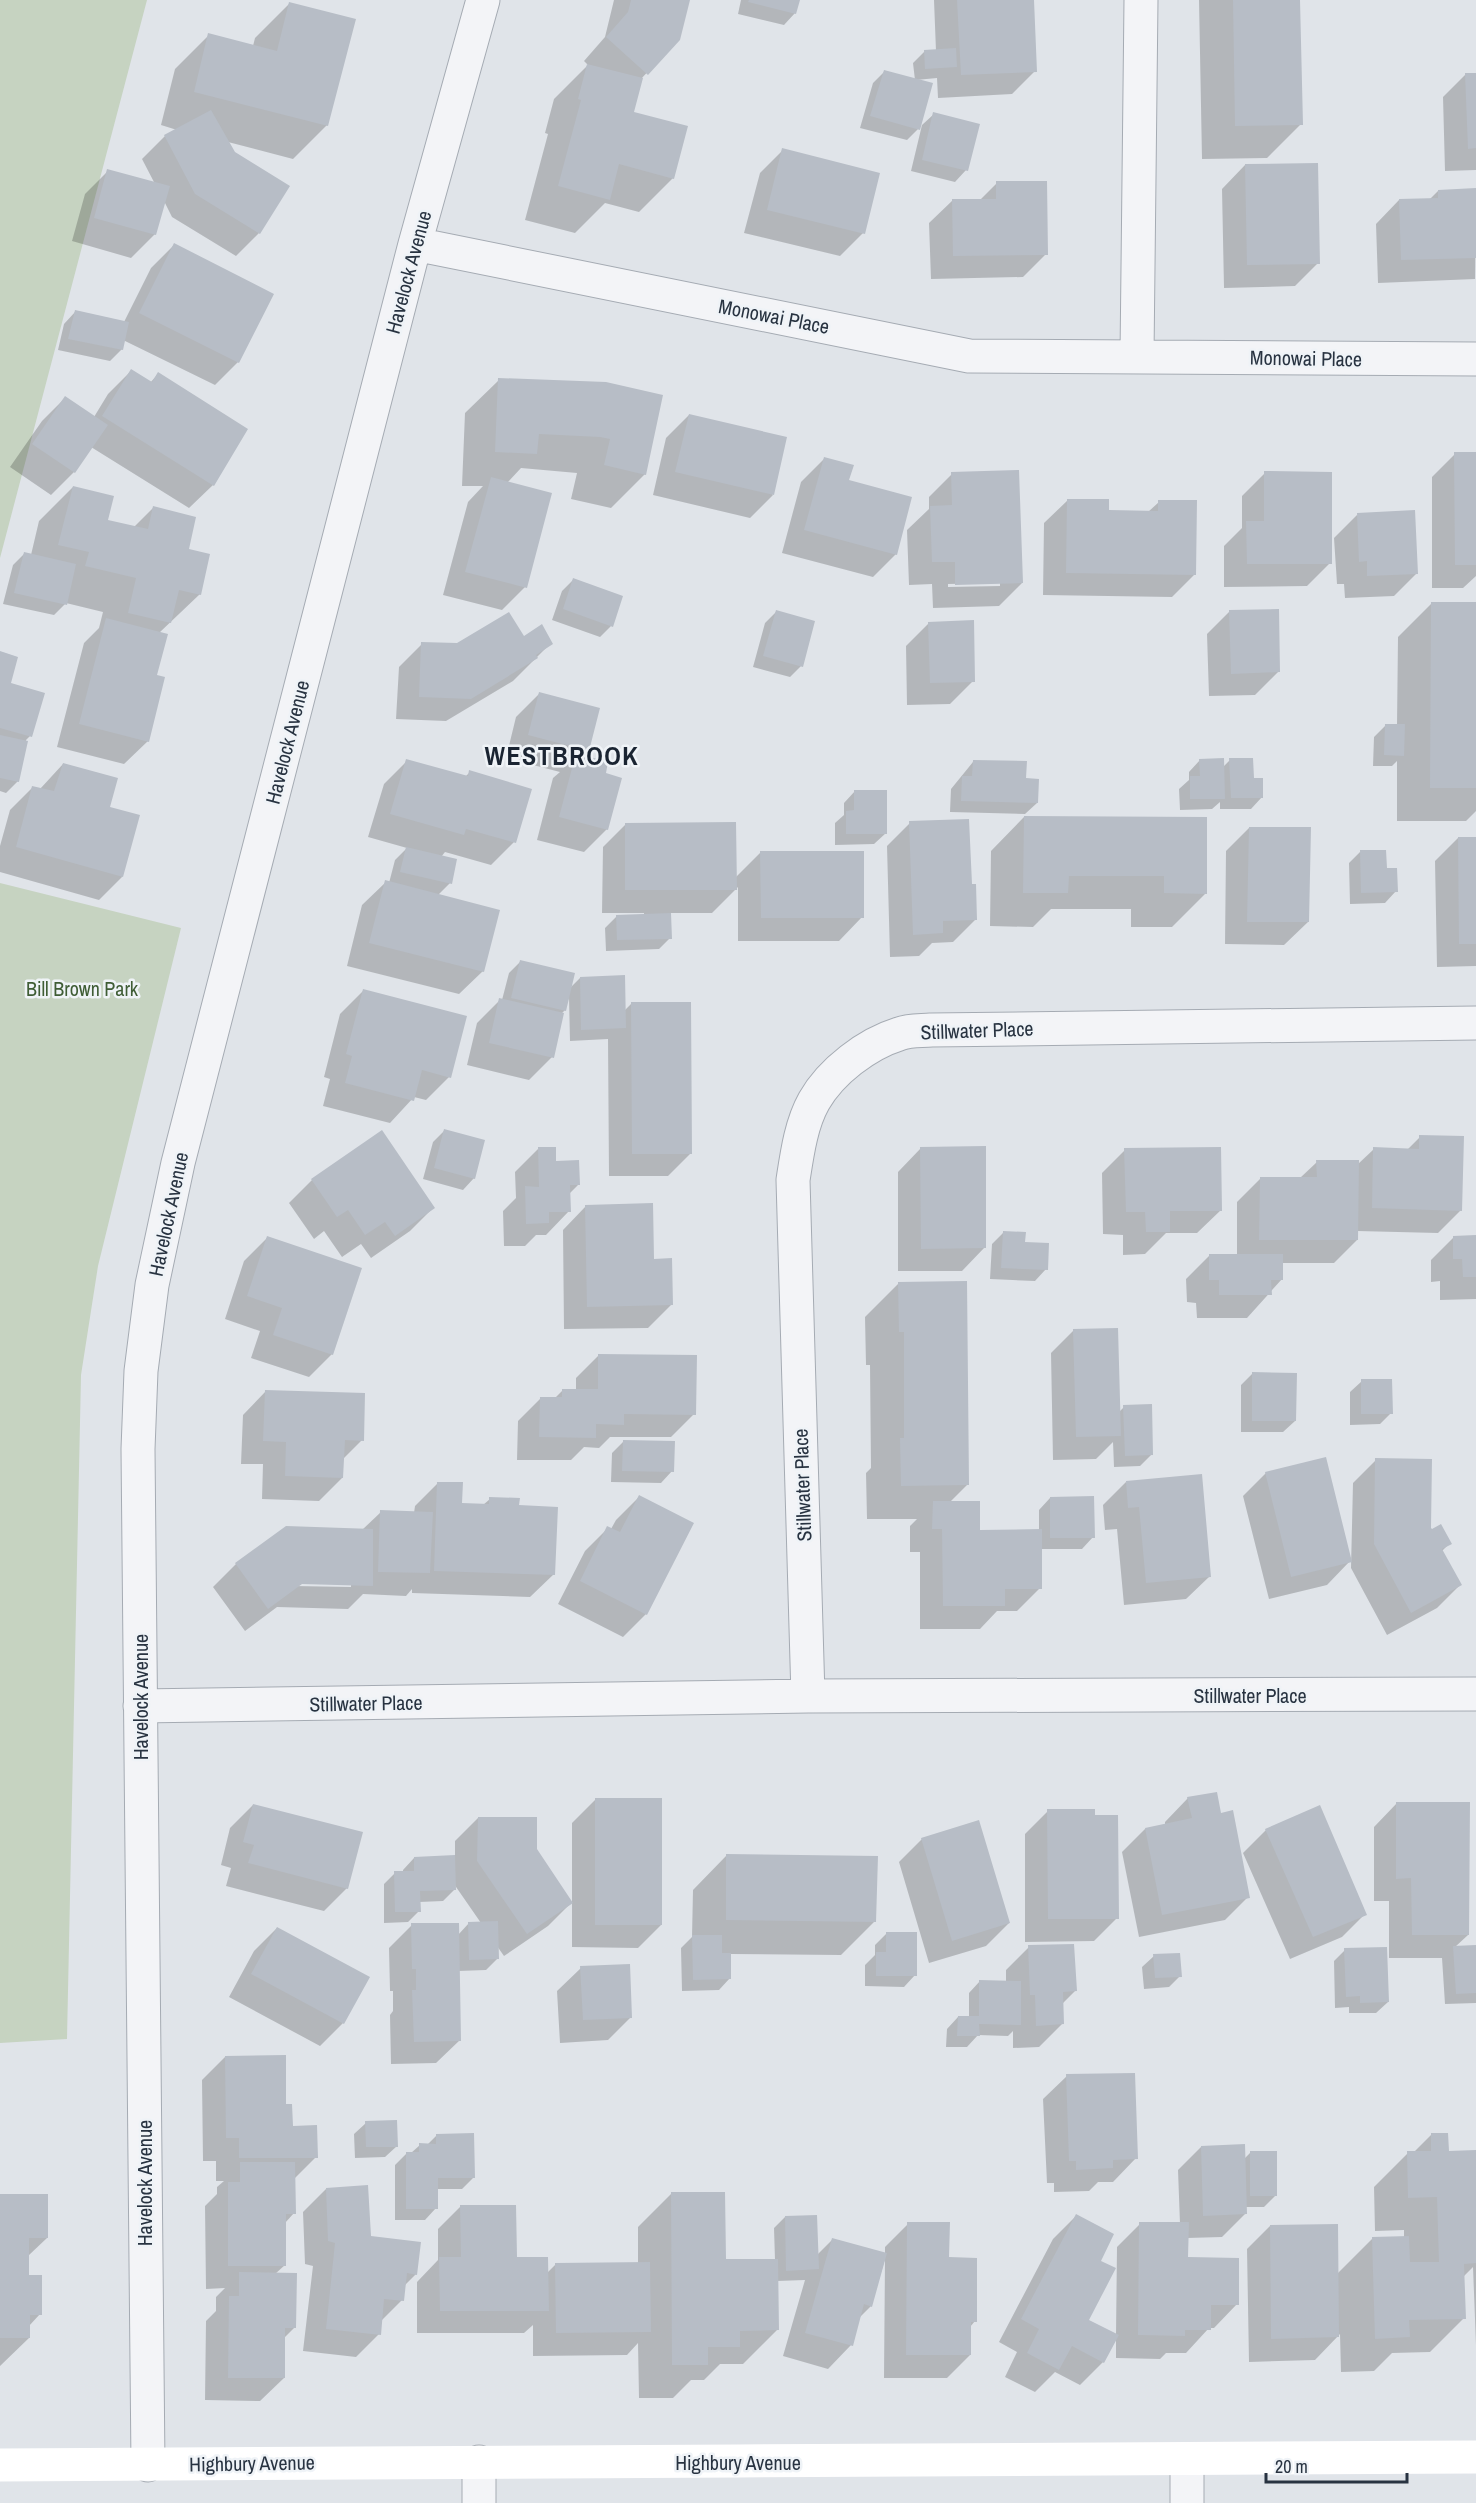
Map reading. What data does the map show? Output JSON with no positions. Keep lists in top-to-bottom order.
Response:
{
  "streets": {
    "street": [
      "Havelock Avenue",
      "Monowai Place",
      "Stillwater Place",
      "Highbury Avenue"
    ]
  },
  "crossings": [
    ["Havelock Avenue", "Monowai Place"],
    ["Havelock Avenue", "Stillwater Place"],
    ["Havelock Avenue", "Highbury Avenue"]
  ],
  "districts": ["WESTBROOK"],
  "parks": ["Bill Brown Park"],
  "scale_bar": "20 m"
}
